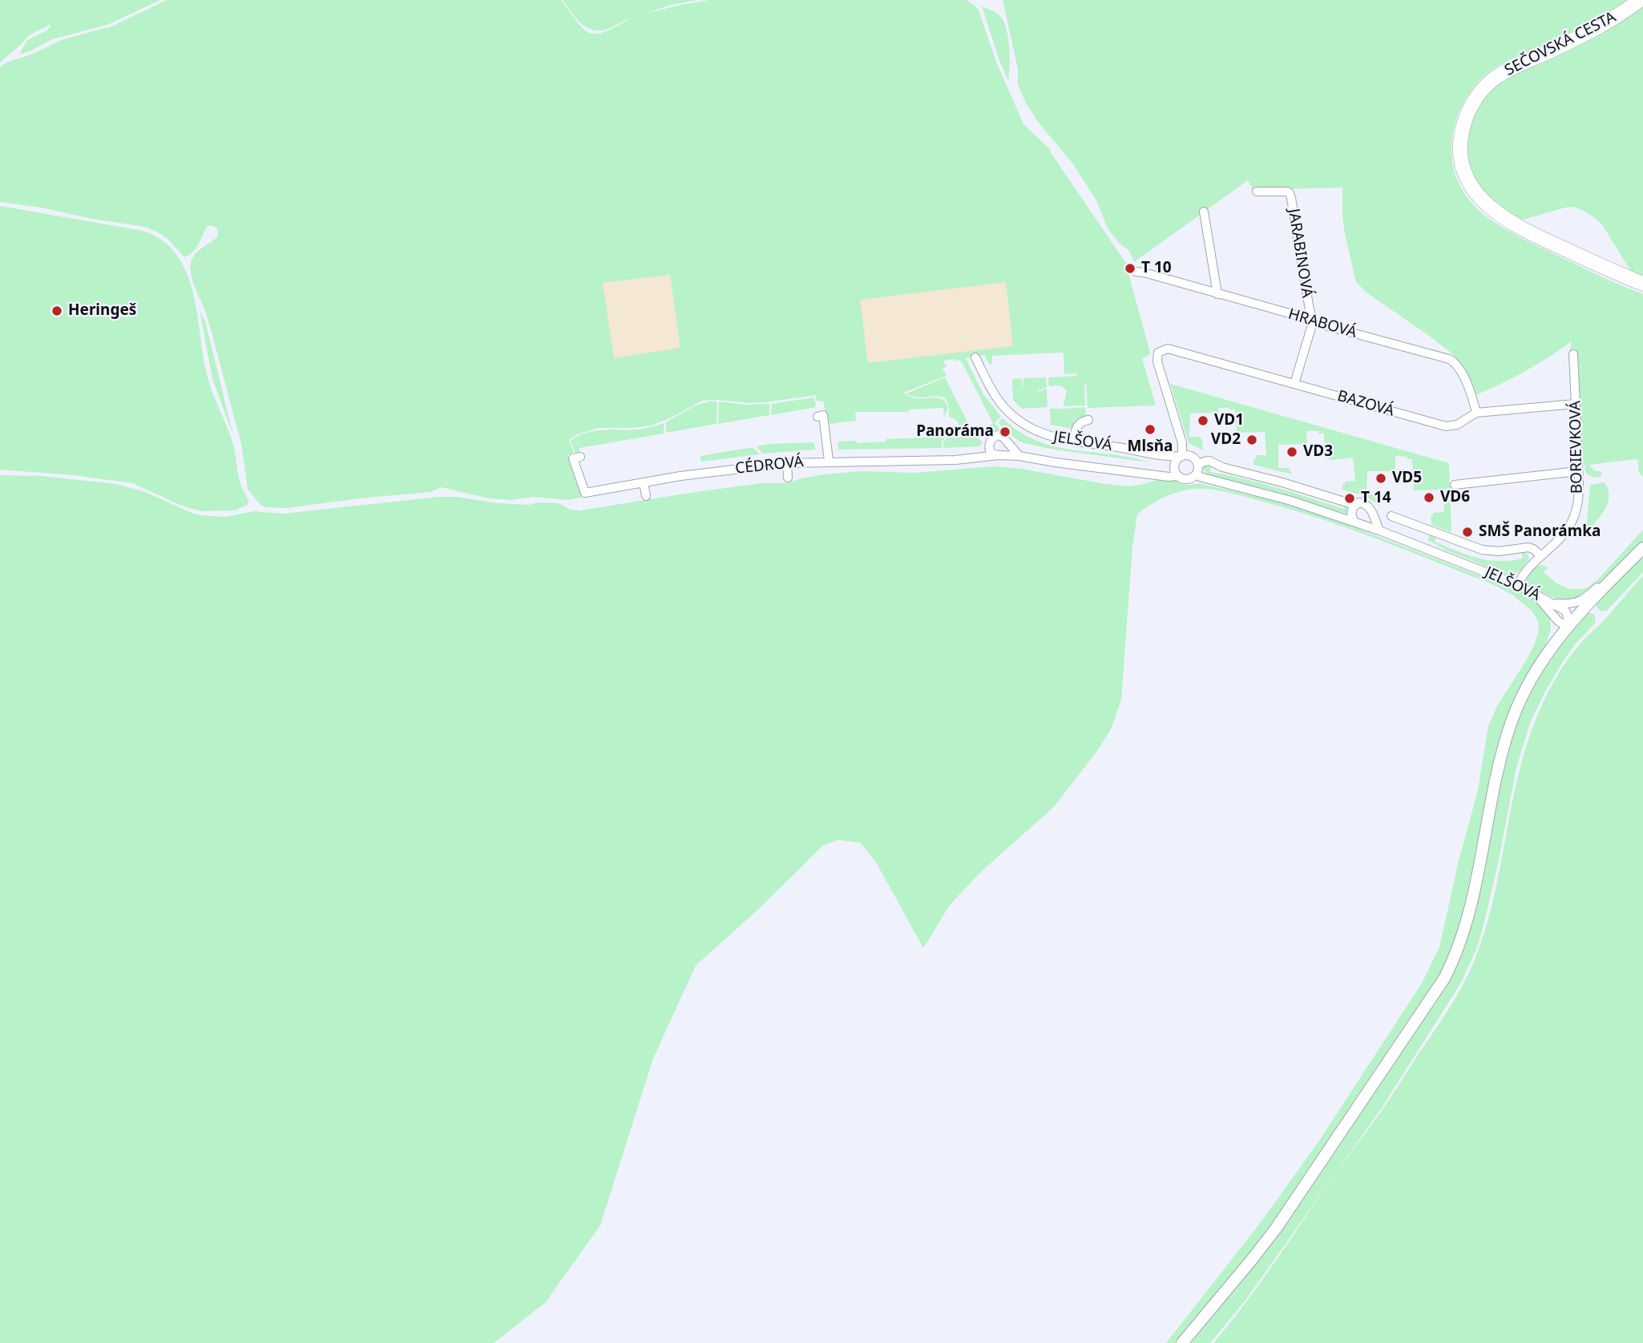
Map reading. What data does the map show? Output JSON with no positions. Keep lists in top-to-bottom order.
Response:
{
  "streets": {
    "main road": ["SEČOVSKÁ CESTA"],
    "street": [
      "JARABINOVÁ",
      "HRABOVÁ",
      "BAZOVÁ",
      "JELŠOVÁ",
      "BORIEVKOVÁ",
      "CÉDROVÁ"
    ]
  },
  "crossings": [
    ["JARABINOVÁ", "HRABOVÁ"],
    ["JARABINOVÁ", "BAZOVÁ"],
    ["HRABOVÁ", "BAZOVÁ"],
    ["BAZOVÁ", "BORIEVKOVÁ"],
    ["JELŠOVÁ", "BORIEVKOVÁ"],
    ["JELŠOVÁ", "CÉDROVÁ"]
  ],
  "places": [
    "T 10",
    "Heringeš",
    "VD1",
    "Mlsňa",
    "Panoráma",
    "VD2",
    "VD3",
    "VD5",
    "VD6",
    "T 14",
    "SMŠ Panorámka"
  ]
}
